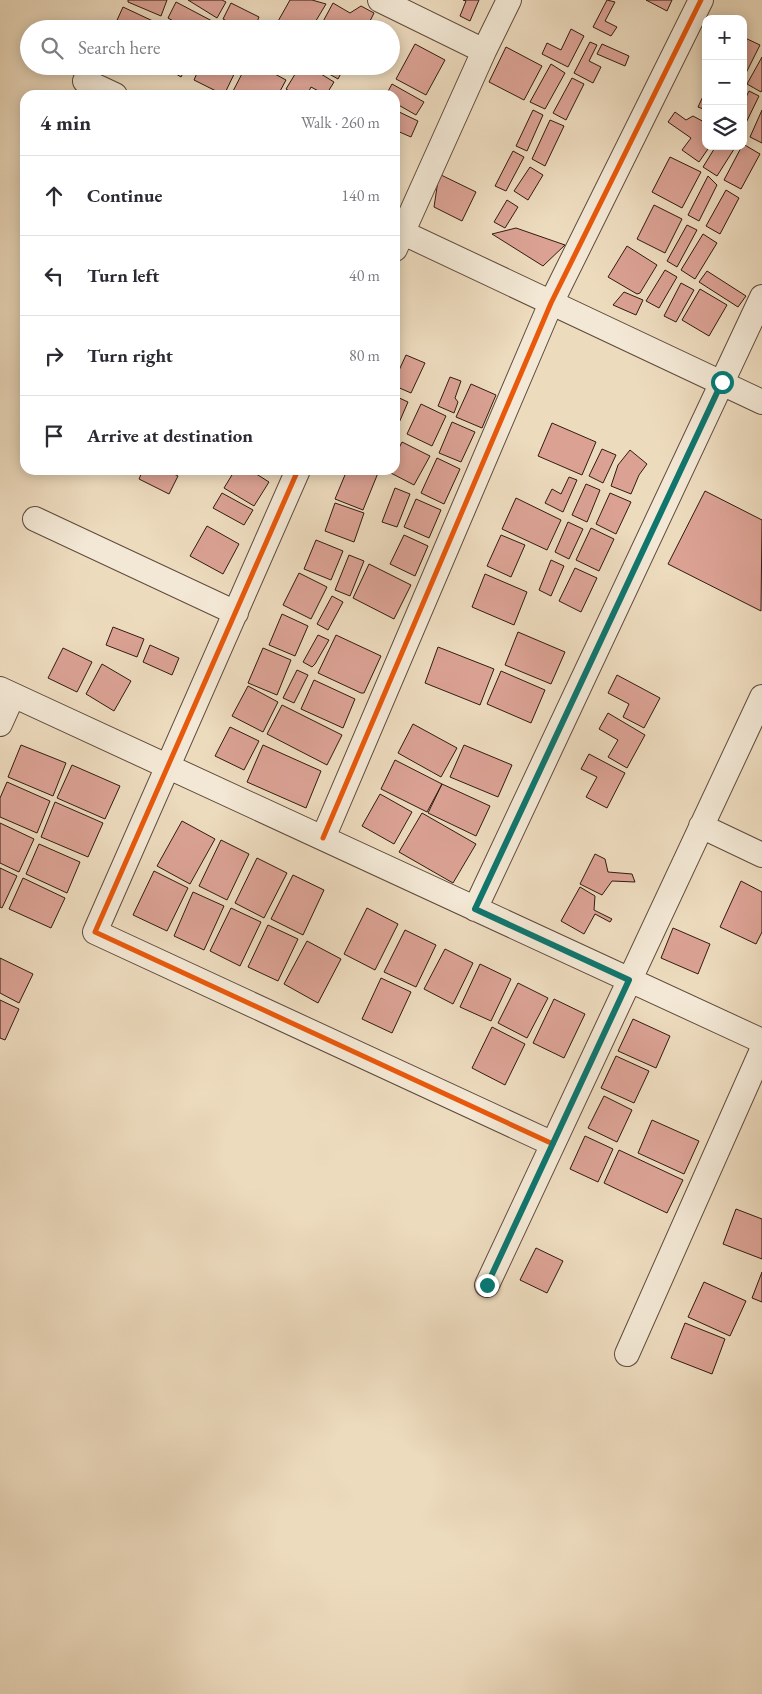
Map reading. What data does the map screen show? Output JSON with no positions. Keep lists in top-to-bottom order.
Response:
{
  "page": {
    "map_buttons": ["+", "−"],
    "search": "Search here",
    "heading": ["4 min", "Walk · 260 m"],
    "list": [
      ["Continue", "140 m"],
      ["Turn left", "40 m"],
      ["Turn right", "80 m"],
      "Arrive at destination"
    ]
  }
}
